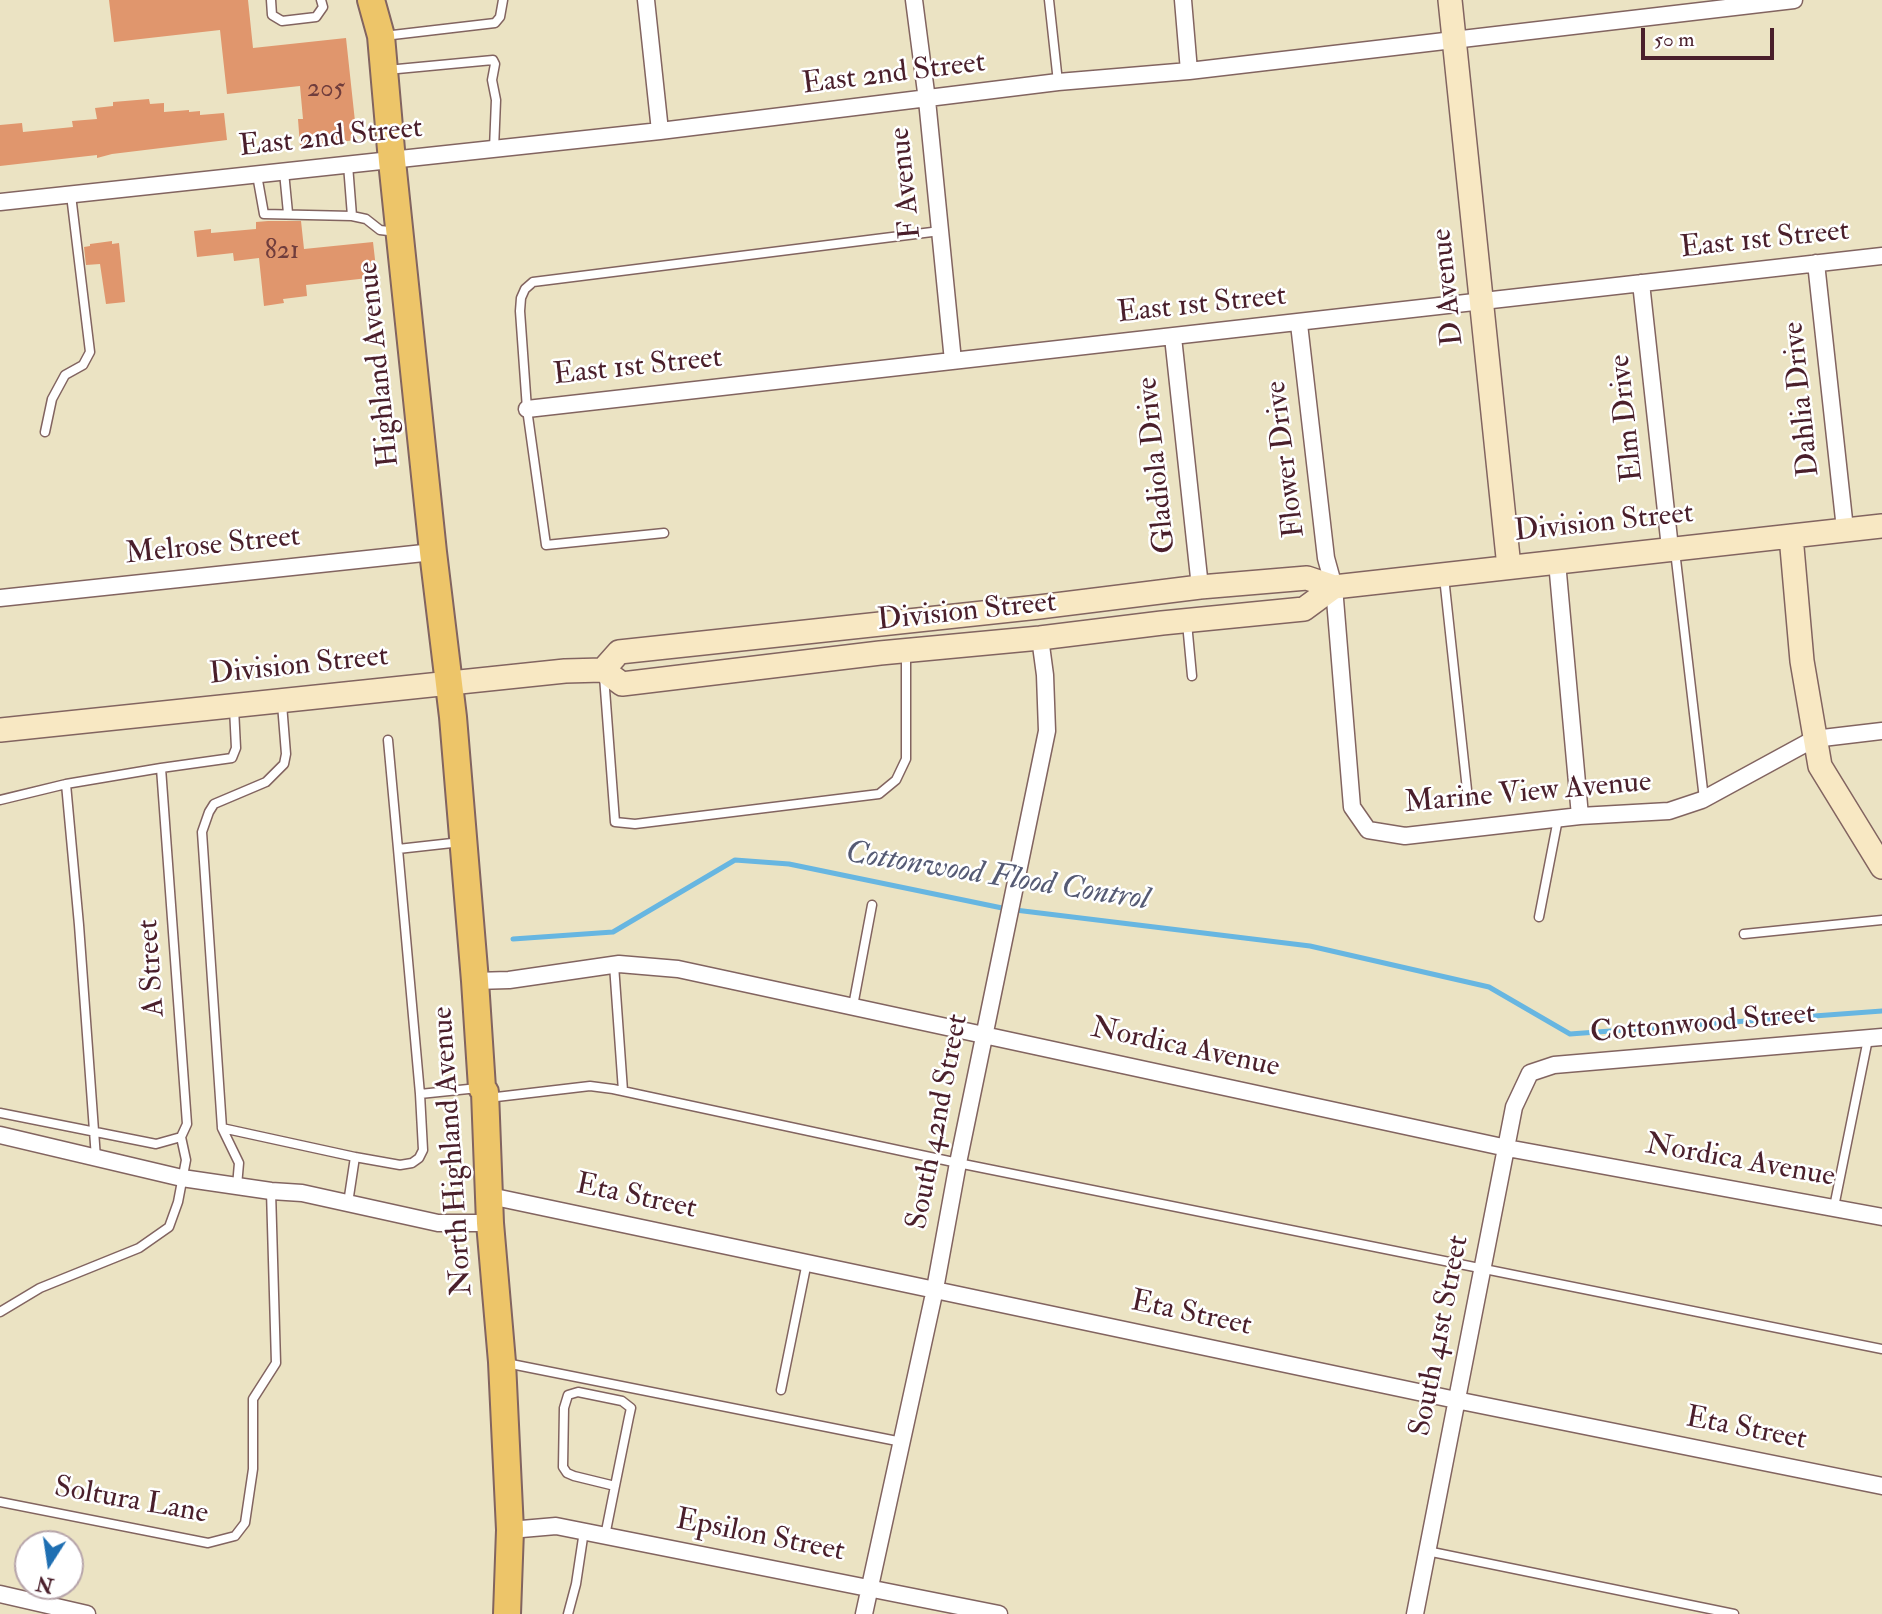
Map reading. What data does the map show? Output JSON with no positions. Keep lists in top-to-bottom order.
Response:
{
  "streets": {
    "main road": [
      "D Avenue",
      "Highland Avenue",
      "Division Street",
      "North Highland Avenue"
    ],
    "street": [
      "East 2nd Street",
      "F Avenue",
      "East 1st Street",
      "Dahlia Drive",
      "Elm Drive",
      "Flower Drive",
      "Gladiola Drive",
      "Melrose Street",
      "Marine View Avenue",
      "Cottonwood Street",
      "Nordica Avenue",
      "South 42nd Street",
      "Eta Street",
      "South 41st Street",
      "Epsilon Street"
    ],
    "lane": ["A Street", "Soltura Lane"]
  },
  "crossings": [
    ["East 2nd Street", "F Avenue"],
    ["East 2nd Street", "D Avenue"],
    ["East 2nd Street", "Highland Avenue"],
    ["F Avenue", "East 1st Street"],
    ["East 1st Street", "D Avenue"],
    ["East 1st Street", "Dahlia Drive"],
    ["East 1st Street", "Elm Drive"],
    ["East 1st Street", "Flower Drive"],
    ["East 1st Street", "Gladiola Drive"],
    ["D Avenue", "Division Street"],
    ["Highland Avenue", "Division Street"],
    ["Highland Avenue", "Melrose Street"],
    ["Highland Avenue", "North Highland Avenue"],
    ["Dahlia Drive", "Division Street"],
    ["Elm Drive", "Division Street"],
    ["Flower Drive", "Division Street"],
    ["Flower Drive", "Marine View Avenue"],
    ["Gladiola Drive", "Division Street"],
    ["Division Street", "Marine View Avenue"],
    ["Division Street", "South 42nd Street"],
    ["Division Street", "North Highland Avenue"],
    ["Cottonwood Street", "South 41st Street"],
    ["Nordica Avenue", "South 42nd Street"],
    ["Nordica Avenue", "North Highland Avenue"],
    ["Nordica Avenue", "South 41st Street"],
    ["South 42nd Street", "Eta Street"],
    ["South 42nd Street", "Epsilon Street"],
    ["North Highland Avenue", "Eta Street"],
    ["North Highland Avenue", "Epsilon Street"],
    ["Eta Street", "South 41st Street"]
  ],
  "water": ["Cottonwood Flood Control"],
  "house_numbers": ["205", "821"],
  "scale_bar": "50 m",
  "north": "bottom"
}
